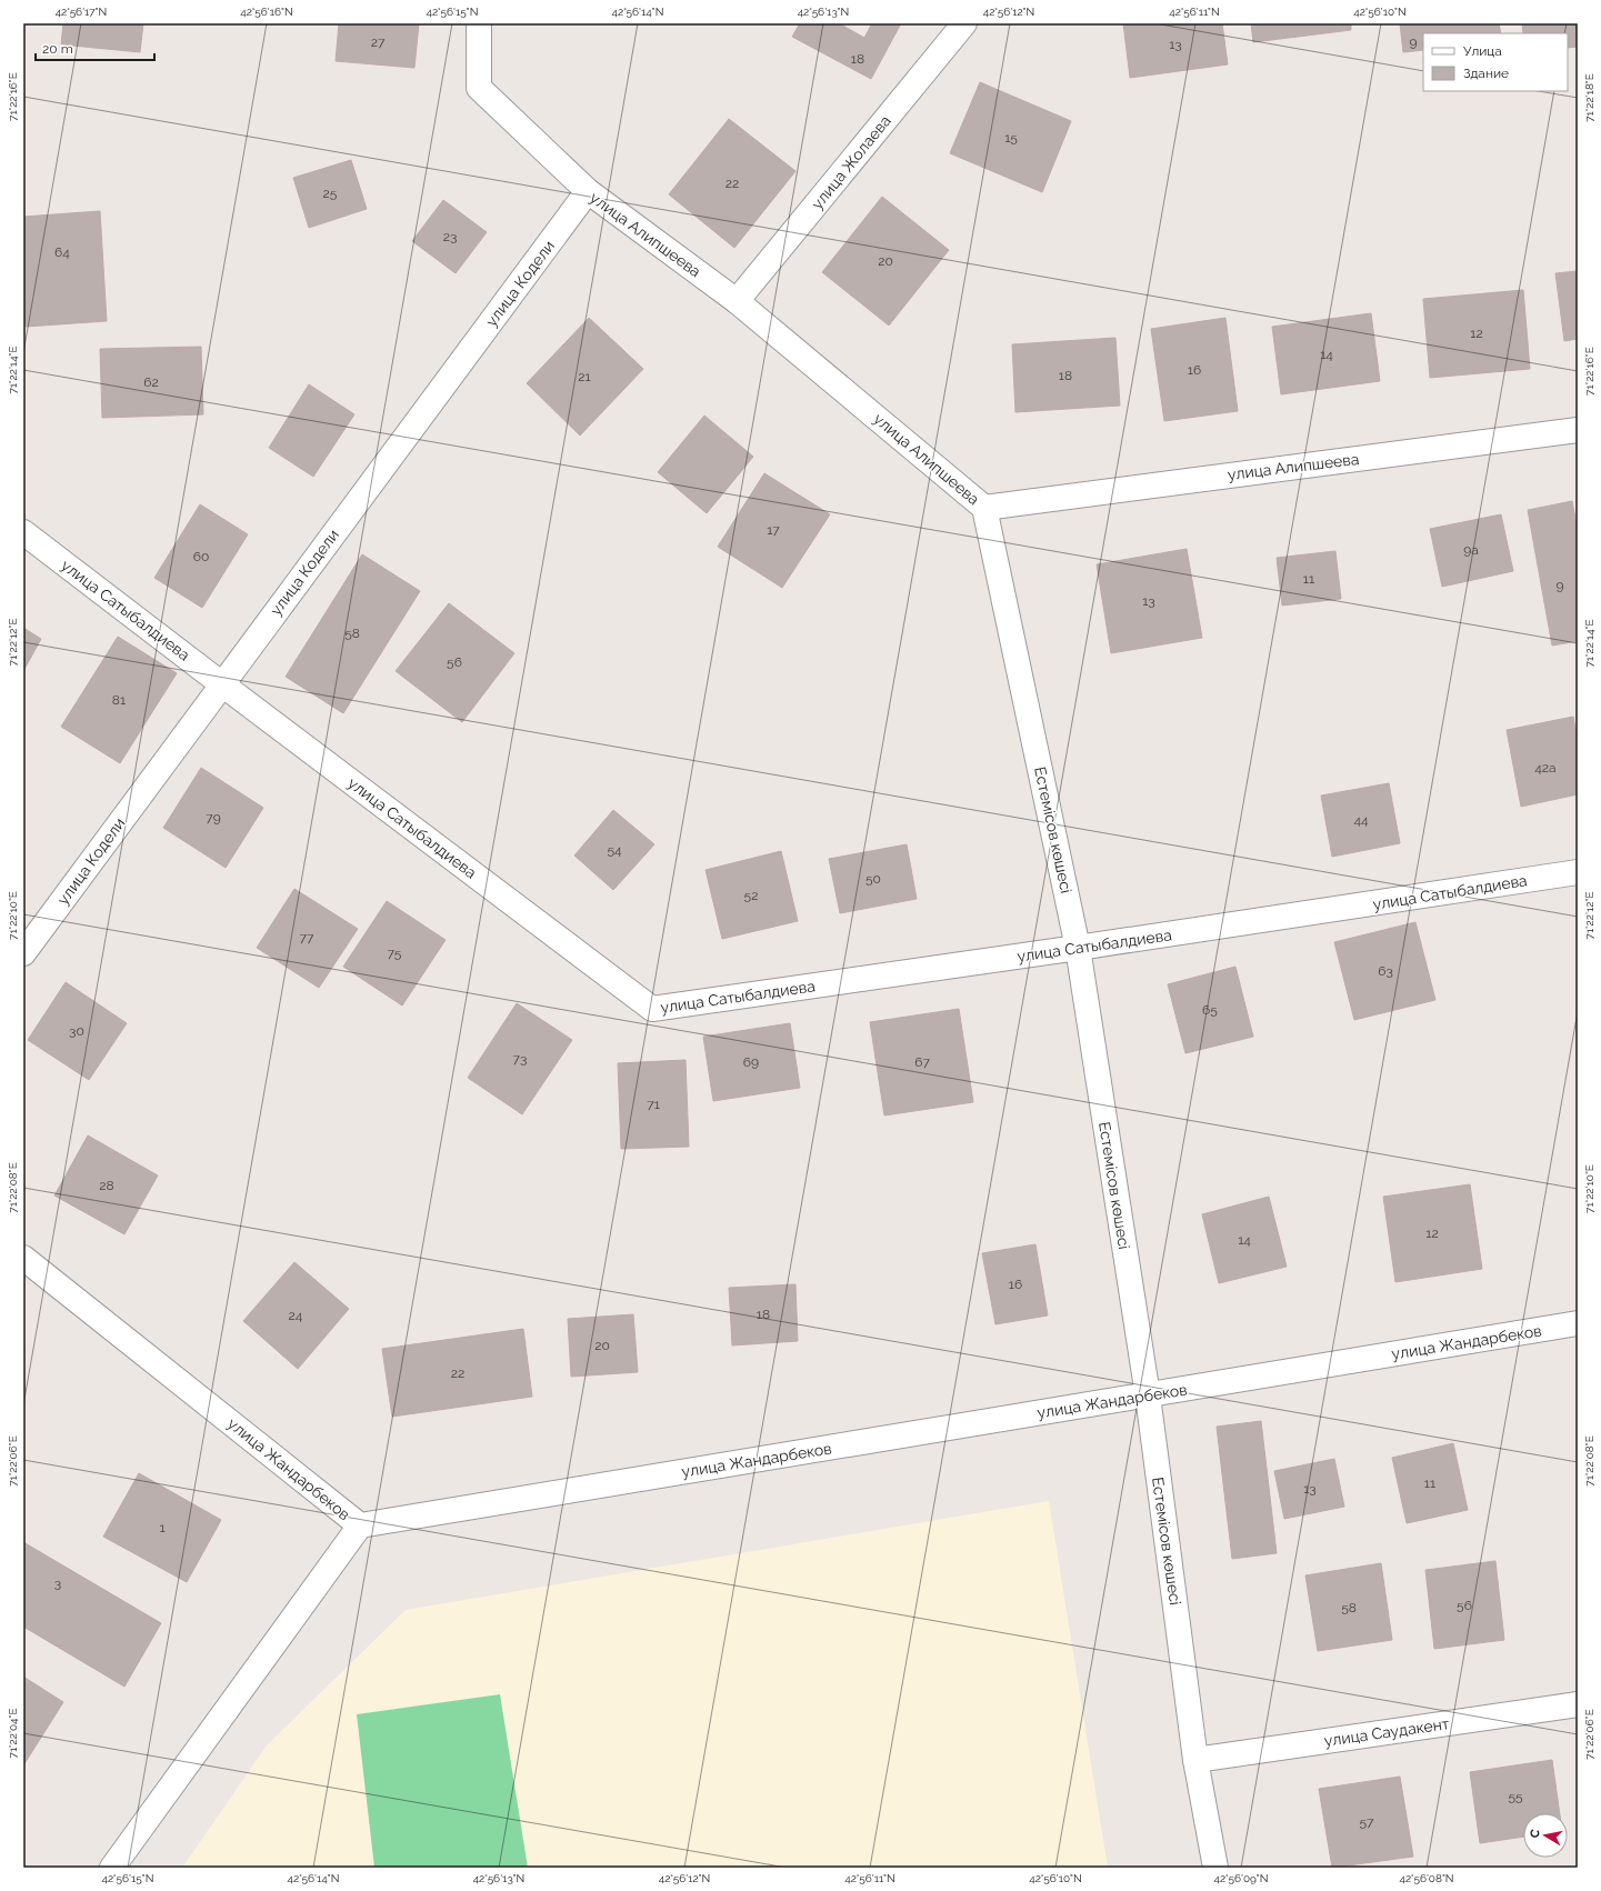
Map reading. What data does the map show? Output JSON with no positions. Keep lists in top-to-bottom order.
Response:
{
  "streets": {
    "street": [
      "улица Жолаева",
      "улица Алипшеева",
      "улица Кодели",
      "улица Сатыбалдиева",
      "Естемісов көшесі",
      "улица Жандарбеков",
      "улица Саудакент"
    ]
  },
  "crossings": [
    ["улица Жолаева", "улица Алипшеева"],
    ["улица Алипшеева", "улица Кодели"],
    ["улица Алипшеева", "Естемісов көшесі"],
    ["улица Кодели", "улица Сатыбалдиева"],
    ["улица Сатыбалдиева", "Естемісов көшесі"],
    ["Естемісов көшесі", "улица Жандарбеков"],
    ["Естемісов көшесі", "улица Саудакент"]
  ],
  "house_numbers": [
    "27",
    "9",
    "13",
    "18",
    "15",
    "22",
    "25",
    "23",
    "64",
    "20",
    "12",
    "14",
    "16",
    "18",
    "21",
    "62",
    "17",
    "9а",
    "60",
    "11",
    "9",
    "13",
    "58",
    "56",
    "81",
    "42а",
    "79",
    "44",
    "54",
    "50",
    "52",
    "77",
    "75",
    "63",
    "65",
    "30",
    "73",
    "69",
    "67",
    "71",
    "28",
    "12",
    "14",
    "16",
    "18",
    "24",
    "20",
    "22",
    "11",
    "13",
    "1",
    "3",
    "56",
    "58",
    "55",
    "57"
  ],
  "legend": ["Улица", "Здание"],
  "scale_bar": "20 m",
  "north": "left",
  "coordinates": [
    "42°56'17\"N",
    "42°56'16\"N",
    "42°56'15\"N",
    "42°56'14\"N",
    "42°56'13\"N",
    "42°56'12\"N",
    "42°56'11\"N",
    "42°56'10\"N",
    "71°22'16\"E",
    "71°22'18\"E",
    "71°22'14\"E",
    "71°22'12\"E",
    "71°22'10\"E",
    "71°22'08\"E",
    "71°22'06\"E",
    "71°22'04\"E",
    "42°56'09\"N",
    "42°56'08\"N"
  ]
}
